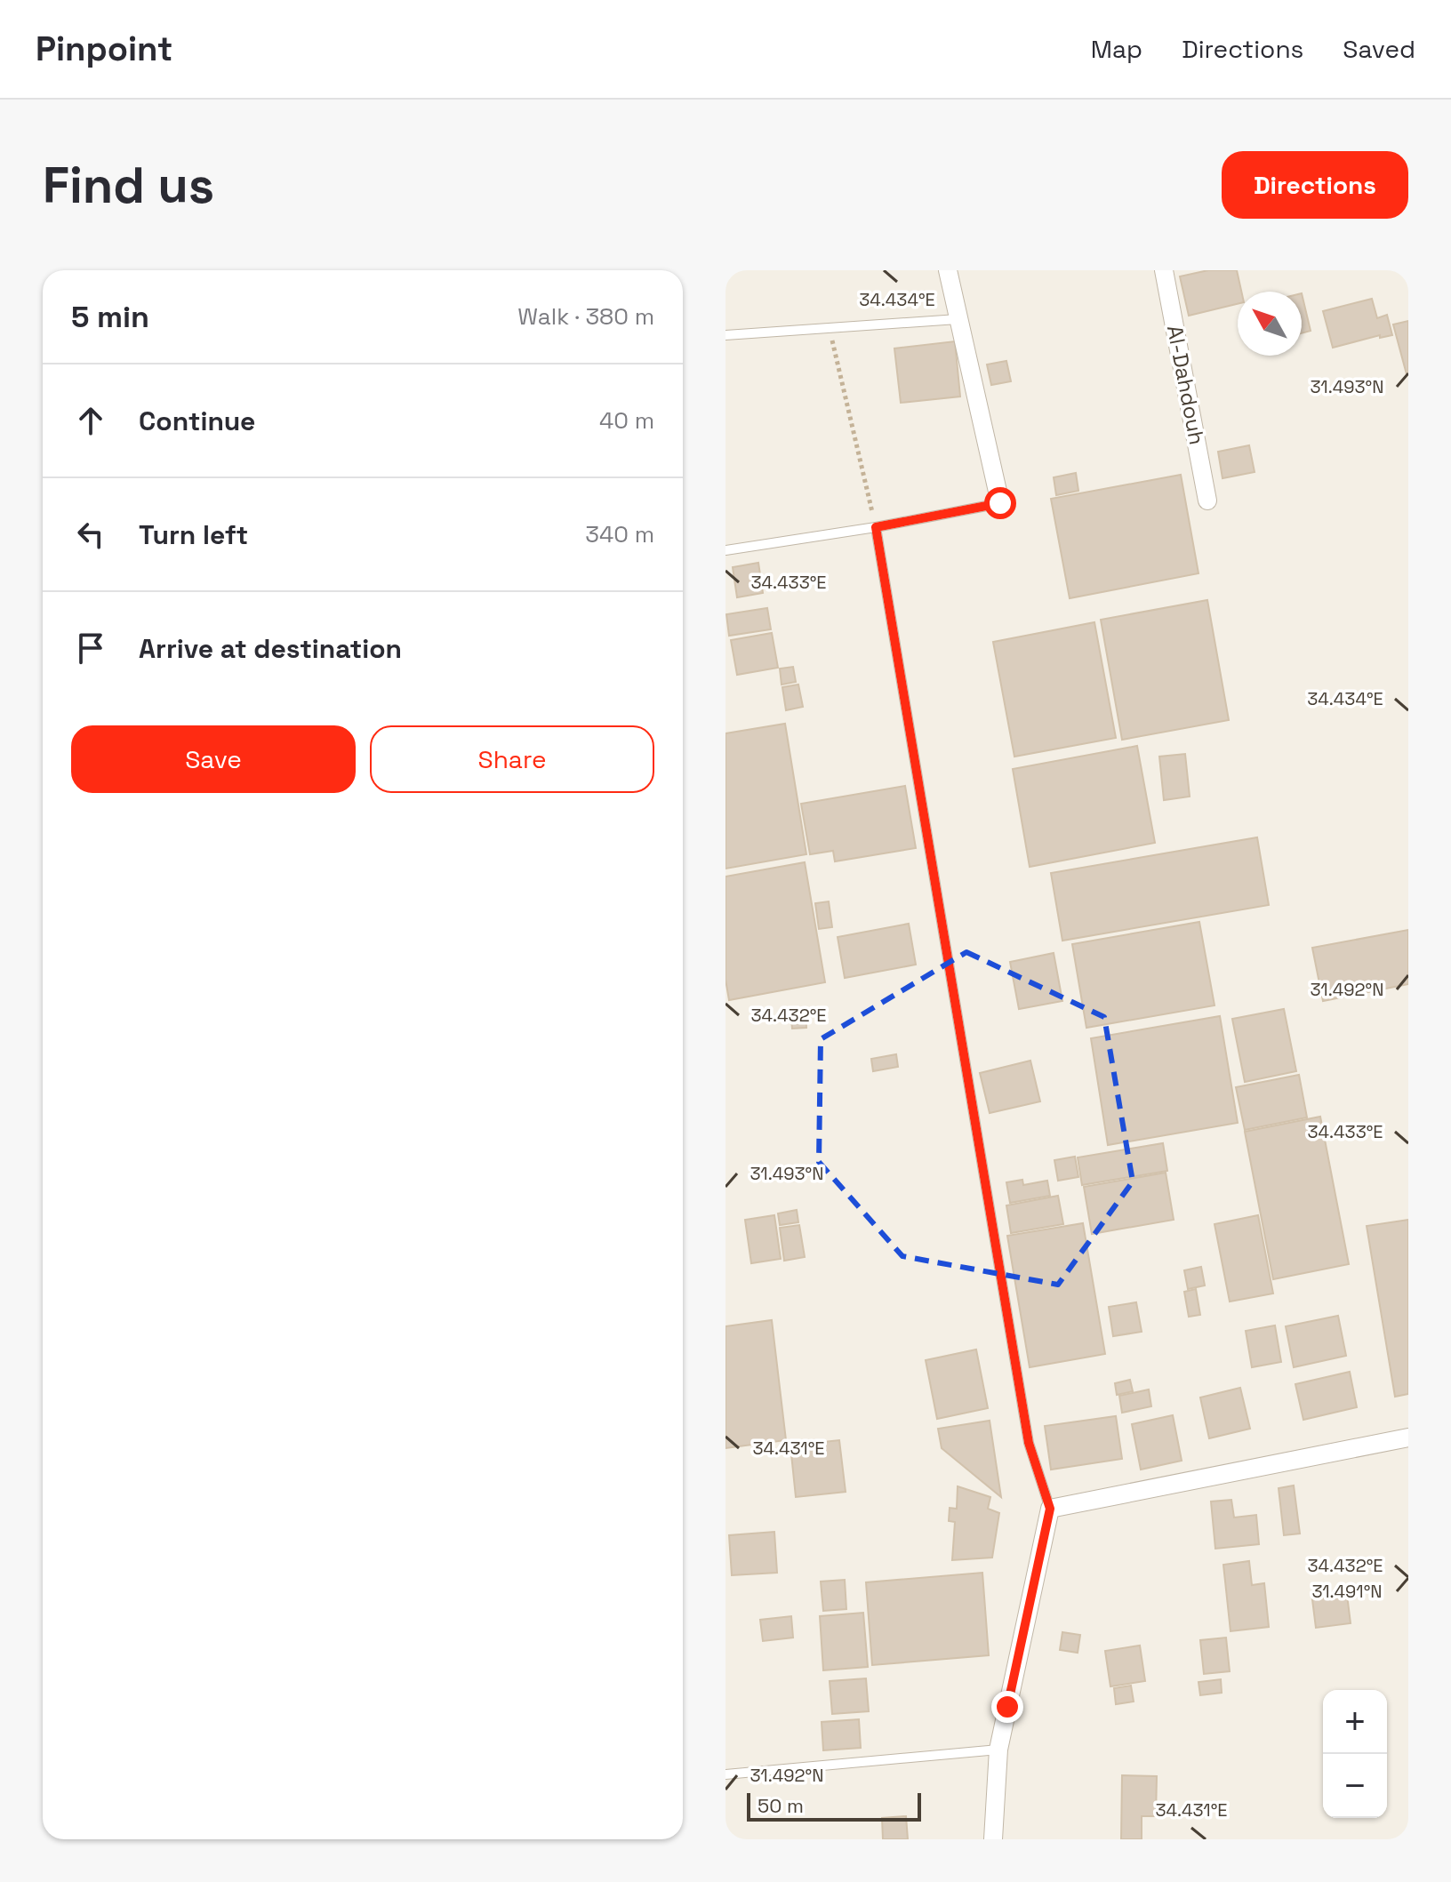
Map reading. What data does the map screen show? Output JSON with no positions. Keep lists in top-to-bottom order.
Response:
{
  "streets": {
    "street": ["Al-Dahdouh"]
  },
  "scale_bar": "50 m",
  "north": "top left",
  "page": {
    "header": "Pinpoint",
    "nav": ["Map", "Directions", "Saved"],
    "buttons": [
      "Directions",
      ["Save", "Share"]
    ],
    "title": "Find us",
    "heading": ["5 min", "Walk · 380 m"],
    "list": [
      ["Continue", "40 m"],
      ["Turn left", "340 m"],
      "Arrive at destination"
    ],
    "map_buttons": ["+", "−"],
    "scale": "50 m"
  },
  "coordinates": [
    "34.434°E",
    "31.493°N",
    "34.433°E",
    "31.492°N",
    "34.432°E",
    "34.431°E",
    "31.491°N"
  ]
}
